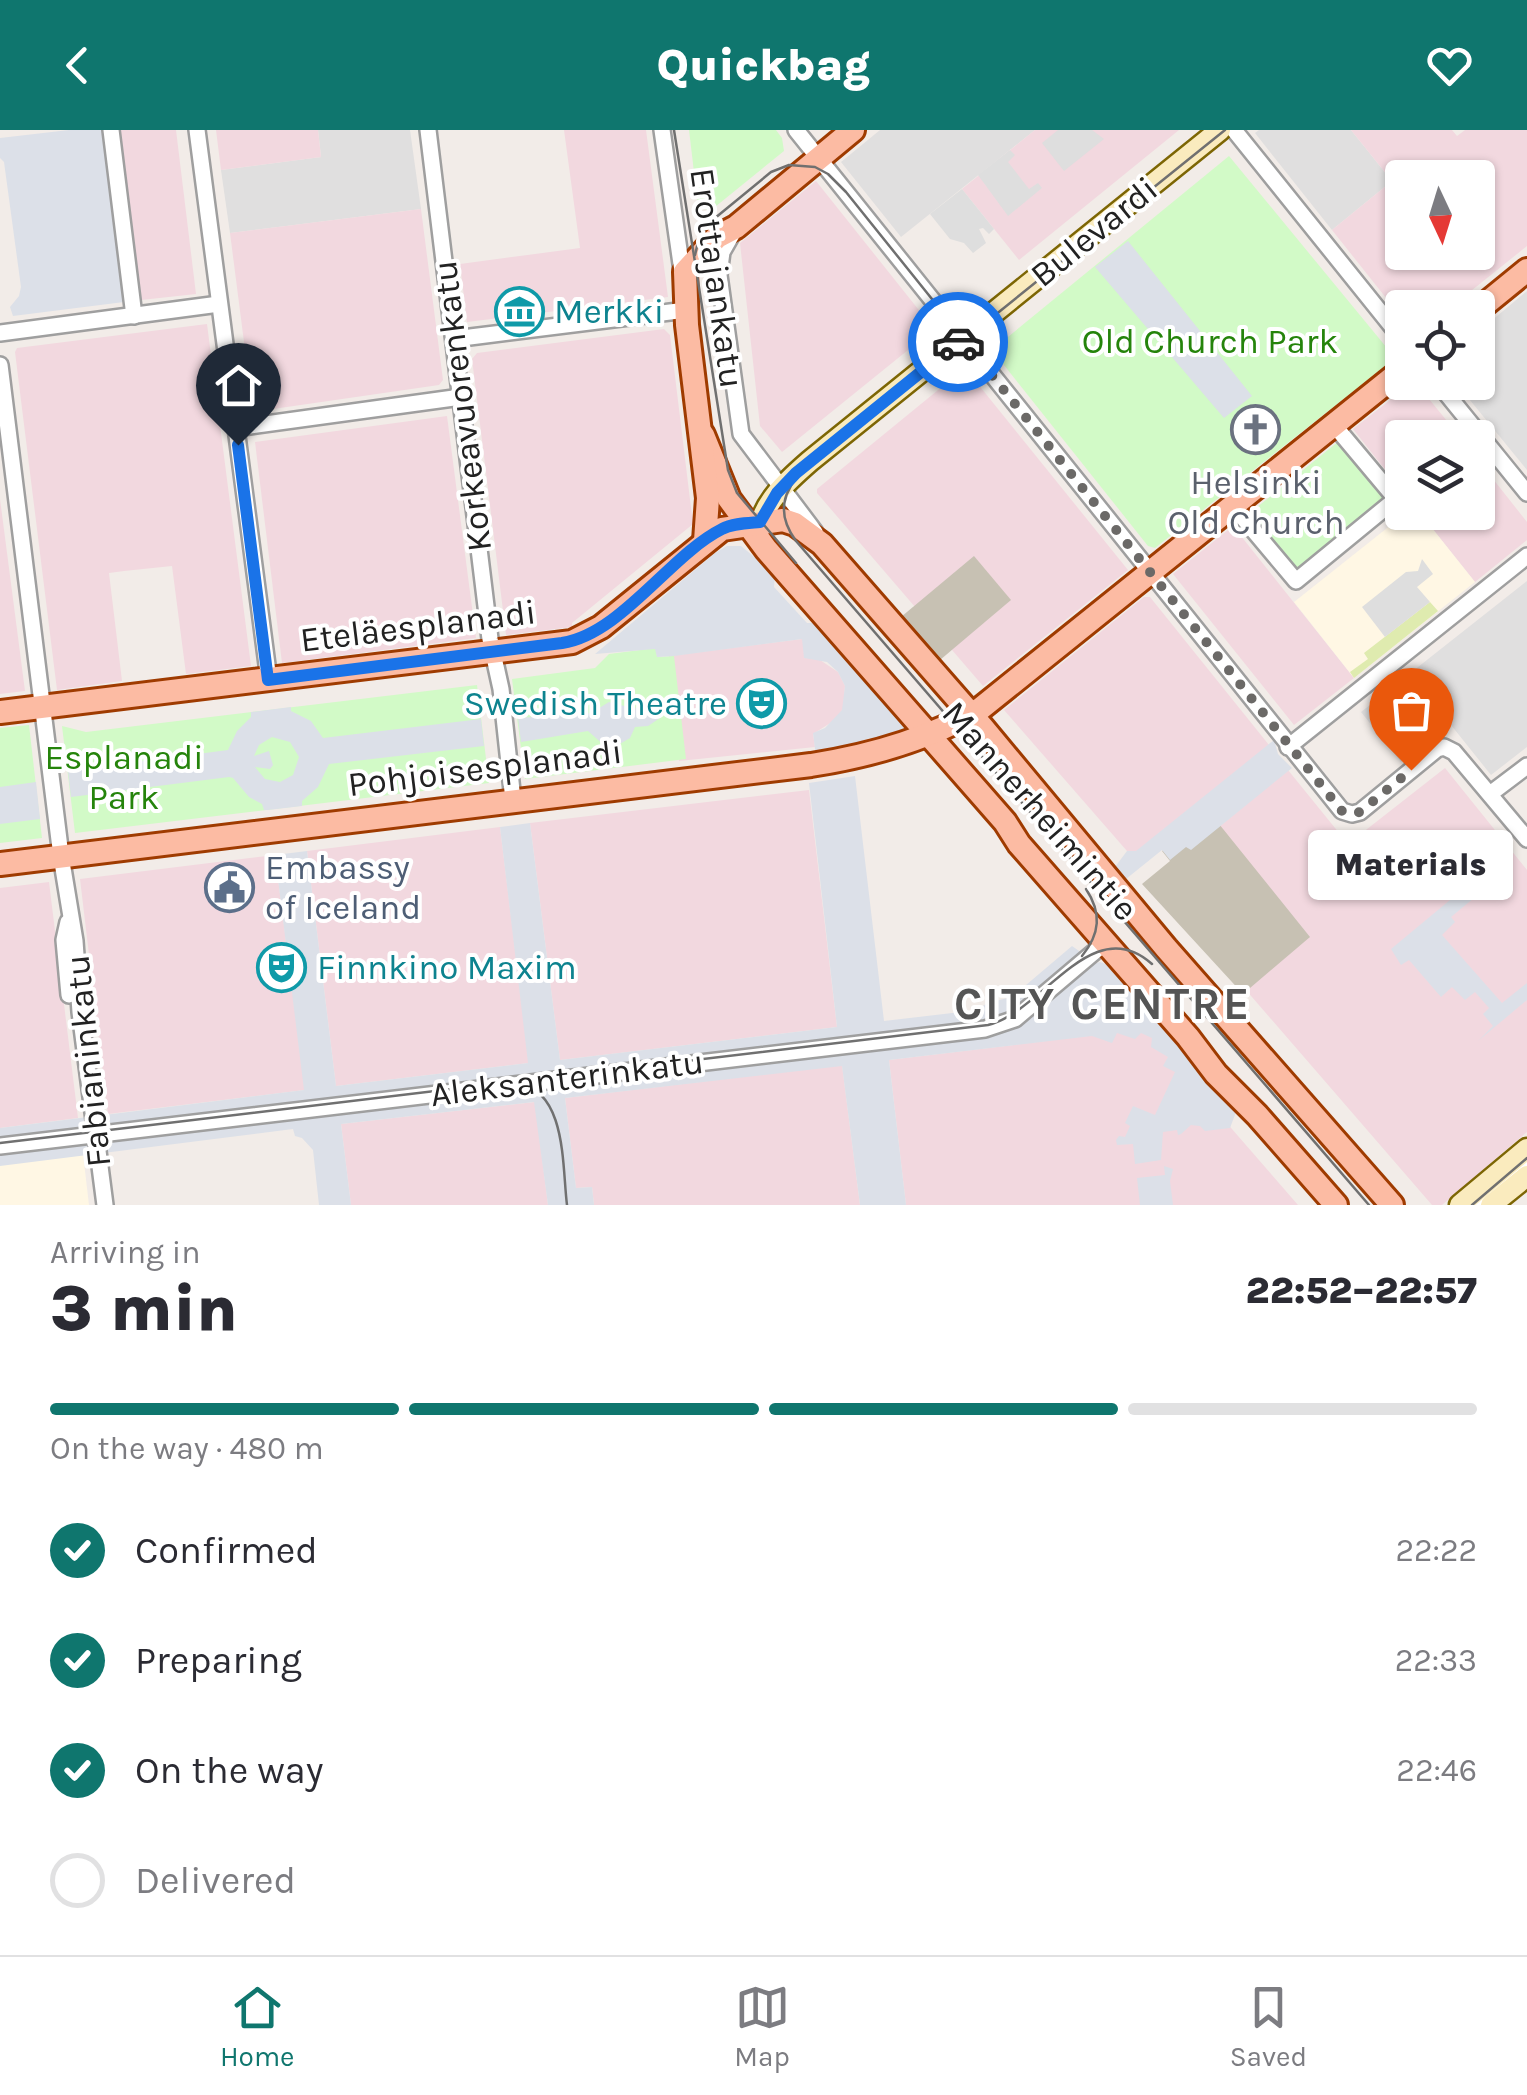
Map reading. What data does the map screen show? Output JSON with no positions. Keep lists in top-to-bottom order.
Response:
{
  "streets": {
    "main road": [
      "Erottajankatu",
      "Eteläesplanadi",
      "Pohjoisesplanadi",
      "Mannerheimintie"
    ],
    "street": [
      "Bulevardi",
      "Korkeavuorenkatu",
      "Fabianinkatu",
      "Aleksanterinkatu"
    ]
  },
  "crossings": [
    ["Bulevardi", "Erottajankatu"],
    ["Bulevardi", "Eteläesplanadi"],
    ["Bulevardi", "Mannerheimintie"],
    ["Erottajankatu", "Eteläesplanadi"],
    ["Erottajankatu", "Mannerheimintie"],
    ["Korkeavuorenkatu", "Eteläesplanadi"],
    ["Korkeavuorenkatu", "Pohjoisesplanadi"],
    ["Eteläesplanadi", "Mannerheimintie"],
    ["Eteläesplanadi", "Fabianinkatu"],
    ["Pohjoisesplanadi", "Mannerheimintie"],
    ["Pohjoisesplanadi", "Fabianinkatu"],
    ["Mannerheimintie", "Aleksanterinkatu"],
    ["Fabianinkatu", "Aleksanterinkatu"]
  ],
  "districts": ["CITY CENTRE"],
  "parks": ["Old Church Park", "Esplanadi Park"],
  "places": {
    "museum": ["Merkki"],
    "church": ["Helsinki Old Church"],
    "theatre": ["Swedish Theatre", "Finnkino Maxim"],
    "other": ["Materials"],
    "public building": ["Embassy of Iceland"]
  },
  "north": "bottom",
  "page": {
    "header": "Quickbag",
    "bubble": "Materials",
    "heading": ["3 min", "Arriving in", "22:52–22:57"],
    "bar": "On the way · 480 m",
    "list": [
      ["Confirmed", "22:22"],
      ["Preparing", "22:33"],
      ["On the way", "22:46"],
      "Delivered"
    ],
    "tabs": ["Home", "Map", "Saved"]
  }
}
